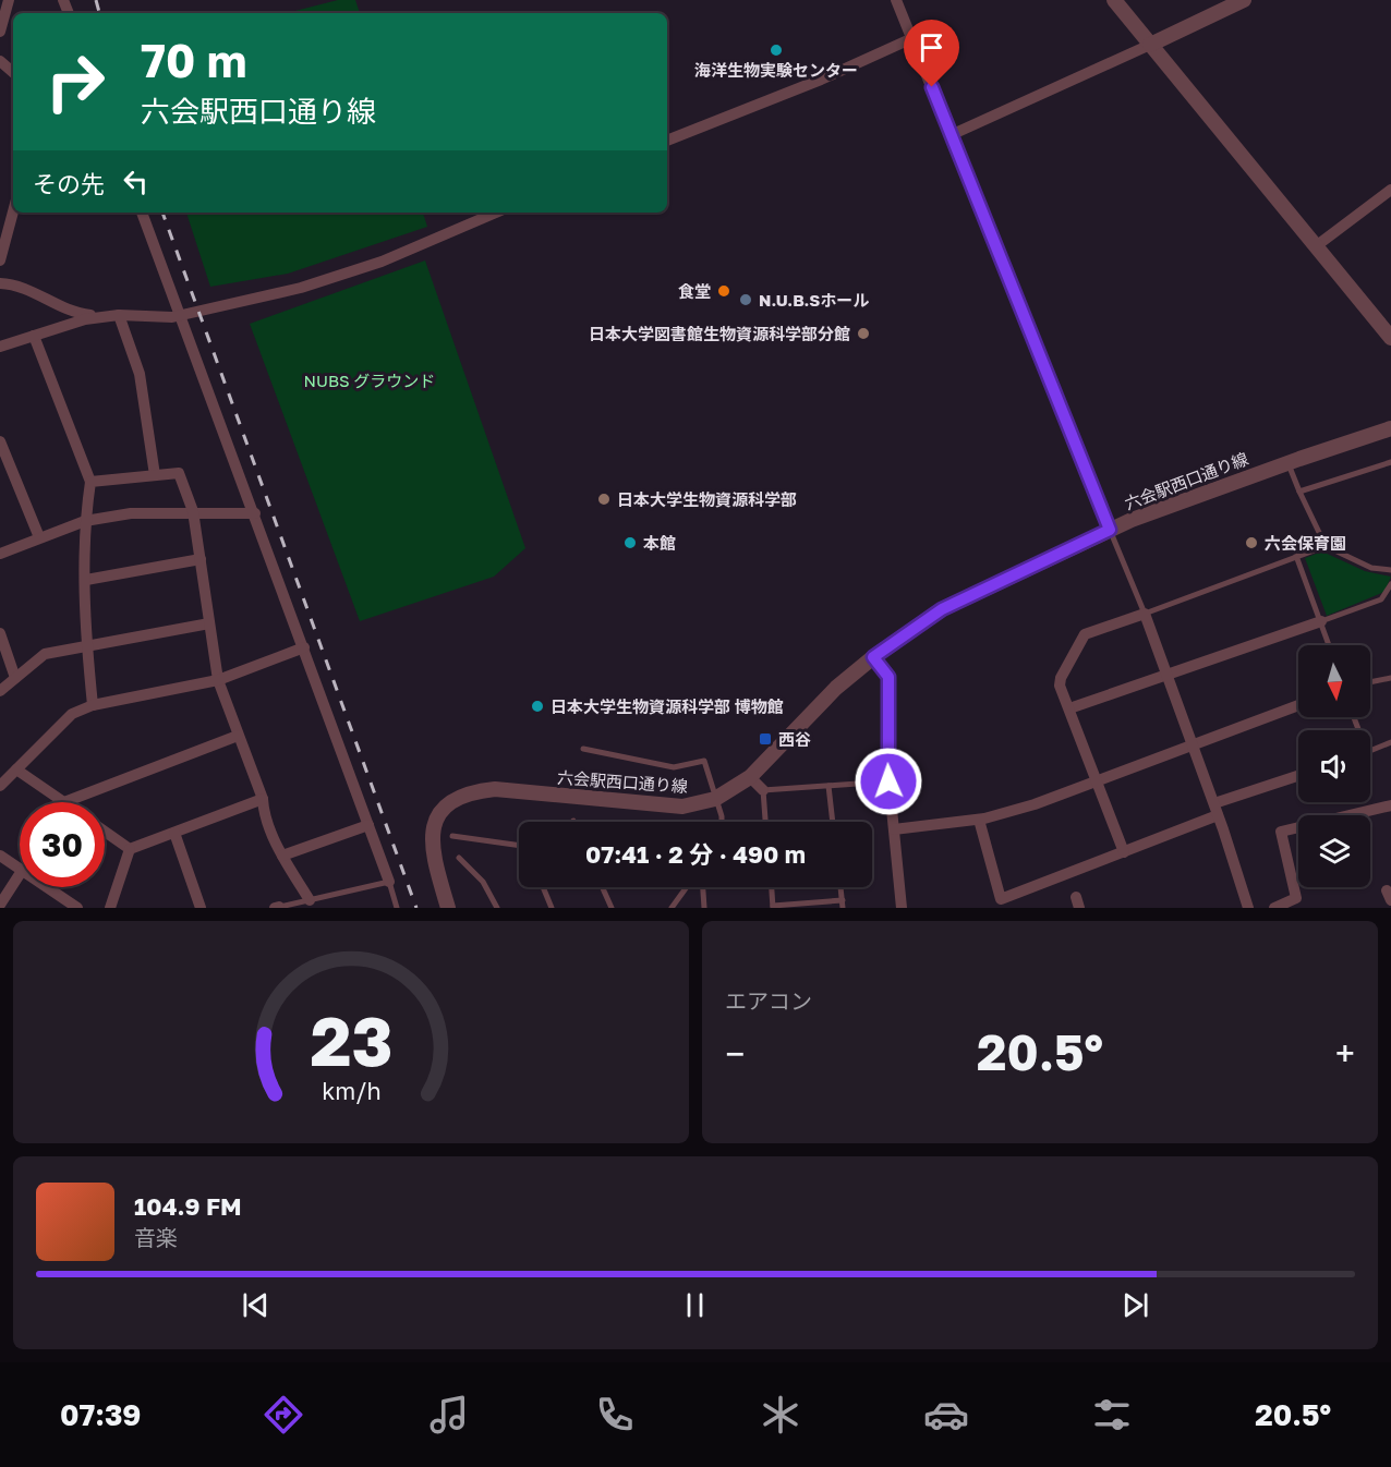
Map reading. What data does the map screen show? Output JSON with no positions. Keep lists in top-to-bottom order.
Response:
{
  "streets": {
    "street": ["六会駅西口通り線"]
  },
  "parks": ["NUBS グラウンド"],
  "places": {
    "other": [
      "海洋生物実験センター",
      "食堂",
      "N.U.B.Sホール",
      "日本大学図書館生物資源科学部分館",
      "日本大学生物資源科学部",
      "本館",
      "六会保育園",
      "日本大学生物資源科学部 博物館"
    ],
    "transit": ["西谷"]
  },
  "north": "bottom",
  "page": {
    "turn": ["70 m", "六会駅西口通り線"],
    "then": "その先",
    "limit": "30",
    "trip": "07:41 · 2 分 · 490 m",
    "tile": "エアコン",
    "heat": ["−", "20.5°", "+"],
    "song": ["104.9 FM", "音楽"],
    "tabs": ["07:39", "20.5°"],
    "gauge": ["23", "km/h"]
  }
}
